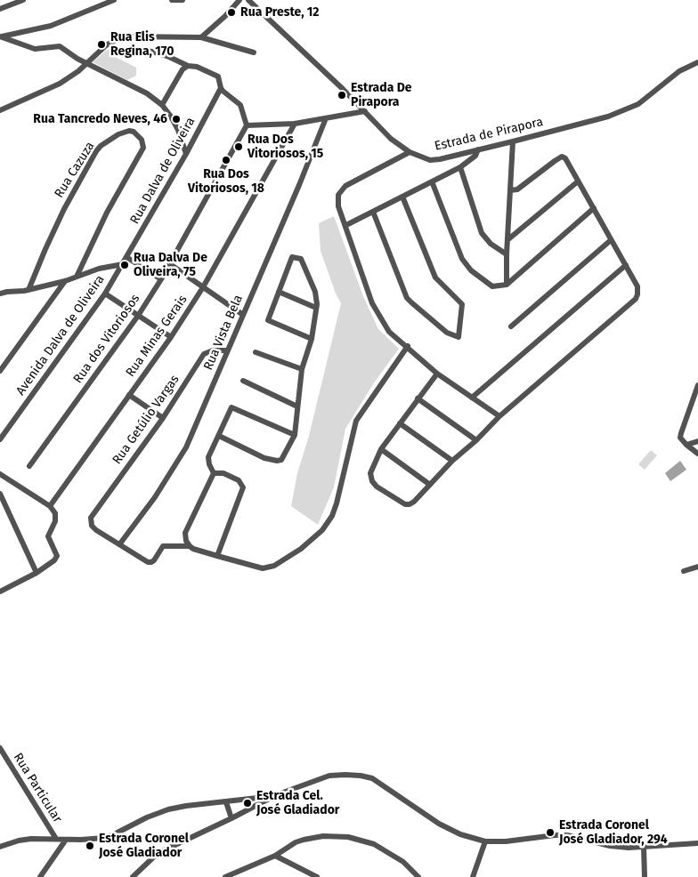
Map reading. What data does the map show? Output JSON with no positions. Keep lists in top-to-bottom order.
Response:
{
  "streets": {
    "street": [
      "Estrada de Pirapora",
      "Rua Cazuza",
      "Rua Dalva de Oliveira",
      "Rua Vista Bela",
      "Avenida Dalva de Oliveira",
      "Rua Minas Gerais",
      "Rua dos Vitoriosos",
      "Rua Getúlio Vargas",
      "Rua Particular"
    ]
  },
  "crossings": [
    ["Rua Dalva de Oliveira", "Avenida Dalva de Oliveira"],
    ["Rua Vista Bela", "Rua Getúlio Vargas"]
  ],
  "places": [
    "Rua Preste, 12",
    "Rua Elis Regina, 170",
    "Estrada De Pirapora",
    "Rua Tancredo Neves, 46",
    "Rua Dos Vitoriosos, 15",
    "Rua Dos Vitoriosos, 18",
    "Rua Dalva De Oliveira, 75",
    "Estrada Cel. José Gladiador",
    "Estrada Coronel José Gladiador, 294",
    "Estrada Coronel José Gladiador"
  ]
}
